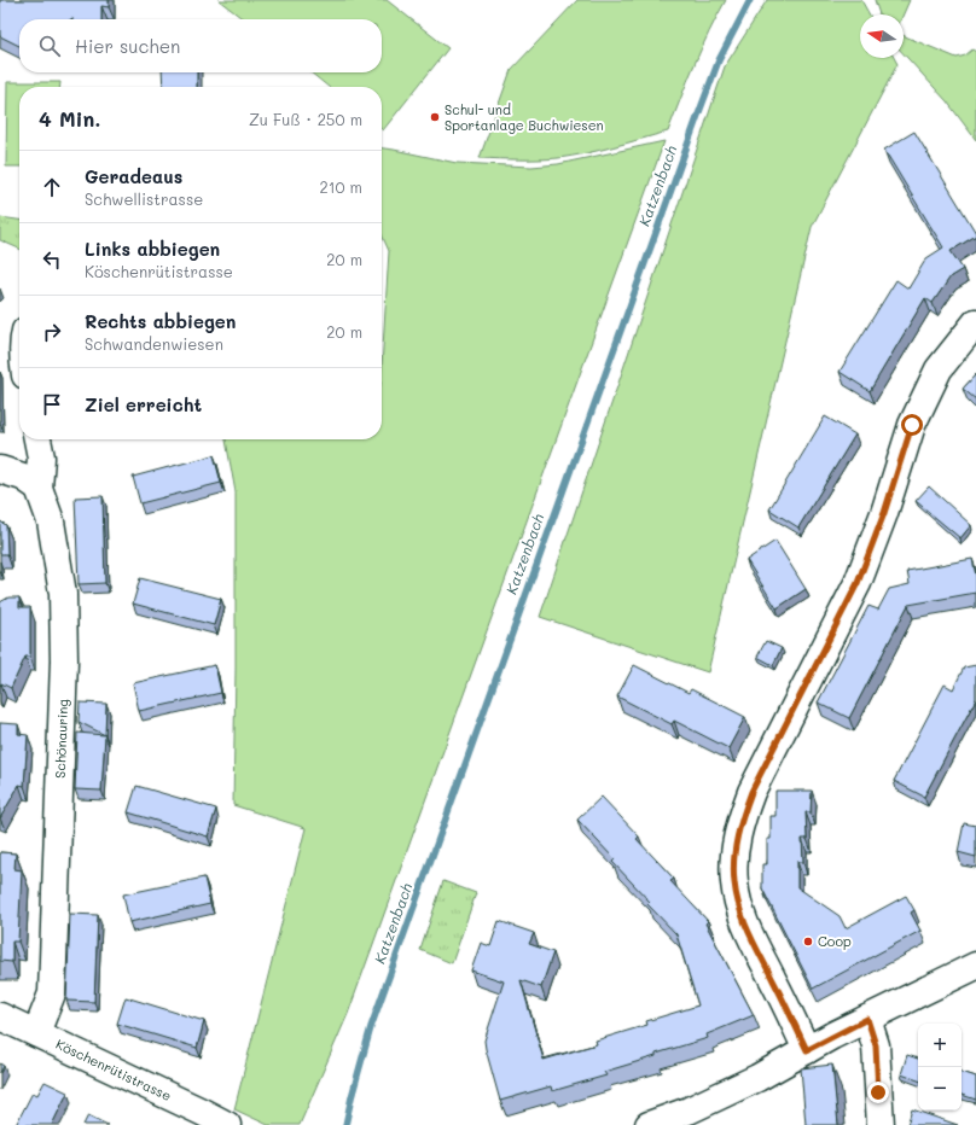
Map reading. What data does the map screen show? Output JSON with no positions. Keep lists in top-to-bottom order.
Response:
{
  "streets": {
    "street": ["Schönauring", "Köschenrütistrasse"]
  },
  "crossings": [
    ["Schönauring", "Köschenrütistrasse"]
  ],
  "water": ["Katzenbach"],
  "places": ["Schul- und Sportanlage Buchwiesen", "Coop"],
  "north": "left",
  "page": {
    "search": "Hier suchen",
    "heading": ["4 Min.", "Zu Fuß · 250 m"],
    "list": [
      ["Geradeaus", "Schwellistrasse", "210 m"],
      ["Links abbiegen", "Köschenrütistrasse", "20 m"],
      ["Rechts abbiegen", "Schwandenwiesen", "20 m"],
      "Ziel erreicht"
    ],
    "map_buttons": ["+", "−"]
  }
}
